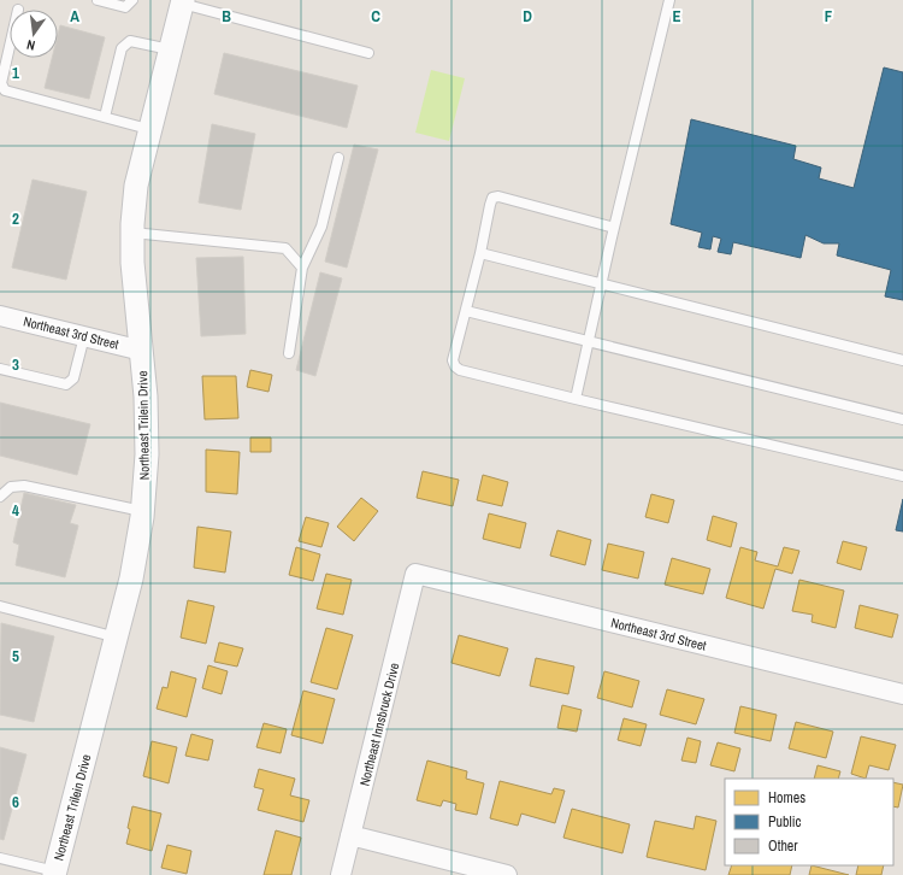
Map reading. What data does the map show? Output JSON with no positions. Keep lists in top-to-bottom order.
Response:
{
  "streets": {
    "street": ["Northeast 3rd Street", "Northeast Trilein Drive", "Northeast Innsbruck Drive"]
  },
  "crossings": [
    ["Northeast 3rd Street", "Northeast Trilein Drive"],
    ["Northeast 3rd Street", "Northeast Innsbruck Drive"]
  ],
  "legend": ["Homes", "Public", "Other"],
  "north": "bottom",
  "grid": {
    "columns": [
      "A",
      "B",
      "C",
      "D",
      "E",
      "F"
    ],
    "rows": [
      "1",
      "2",
      "3",
      "4",
      "5",
      "6"
    ]
  }
}
